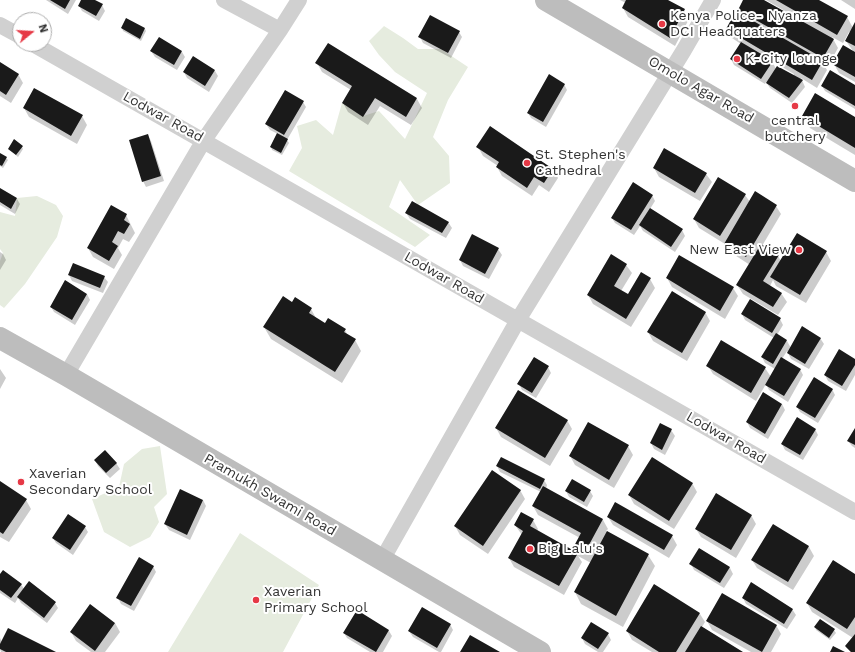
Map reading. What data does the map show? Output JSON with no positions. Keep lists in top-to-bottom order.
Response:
{
  "streets": {
    "main road": ["Omolo Agar Road", "Pramukh Swami Road"],
    "street": ["Lodwar Road"]
  },
  "places": [
    "Kenya Police- Nyanza DCI Headquaters",
    "K-City lounge",
    "central butchery",
    "St. Stephen's Cathedral",
    "New East View",
    "Xaverian Secondary School",
    "Big Lalu's",
    "Xaverian Primary School"
  ],
  "north": "right"
}
